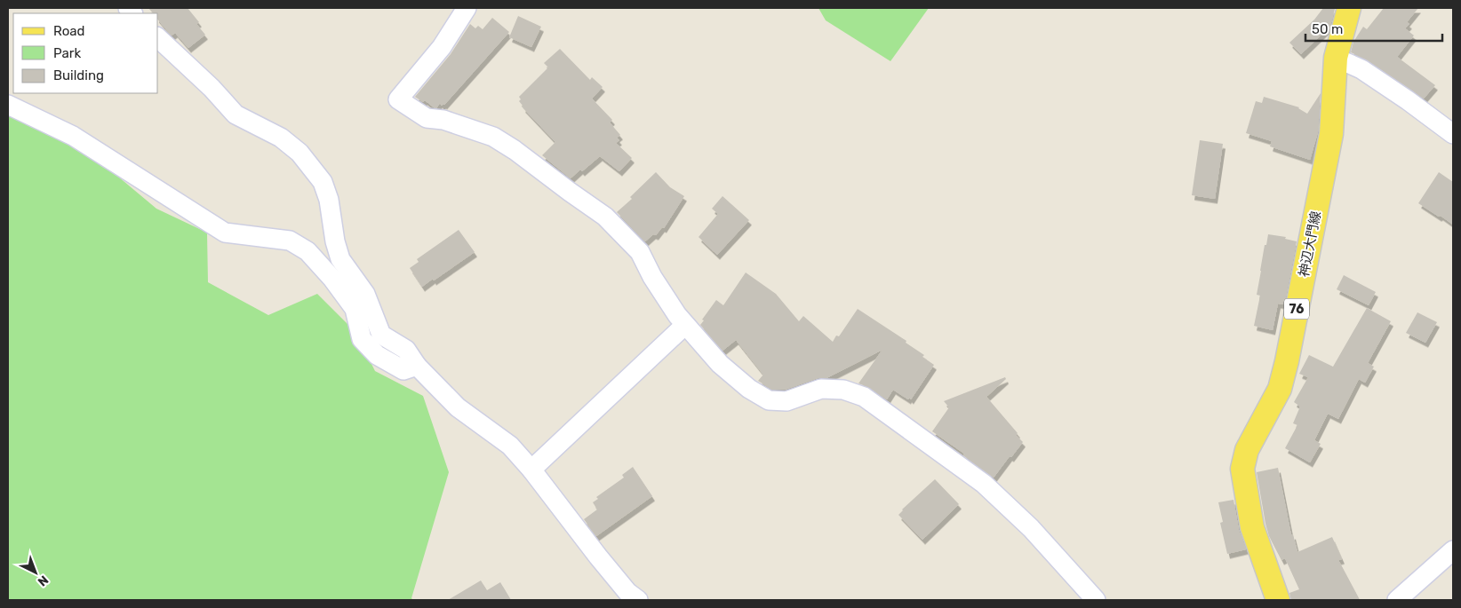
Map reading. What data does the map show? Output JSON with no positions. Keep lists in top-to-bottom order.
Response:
{
  "streets": {
    "main road": ["神辺大門線", "76"]
  },
  "legend": ["Road", "Park", "Building"],
  "scale_bar": "50 m",
  "north": "bottom right"
}
